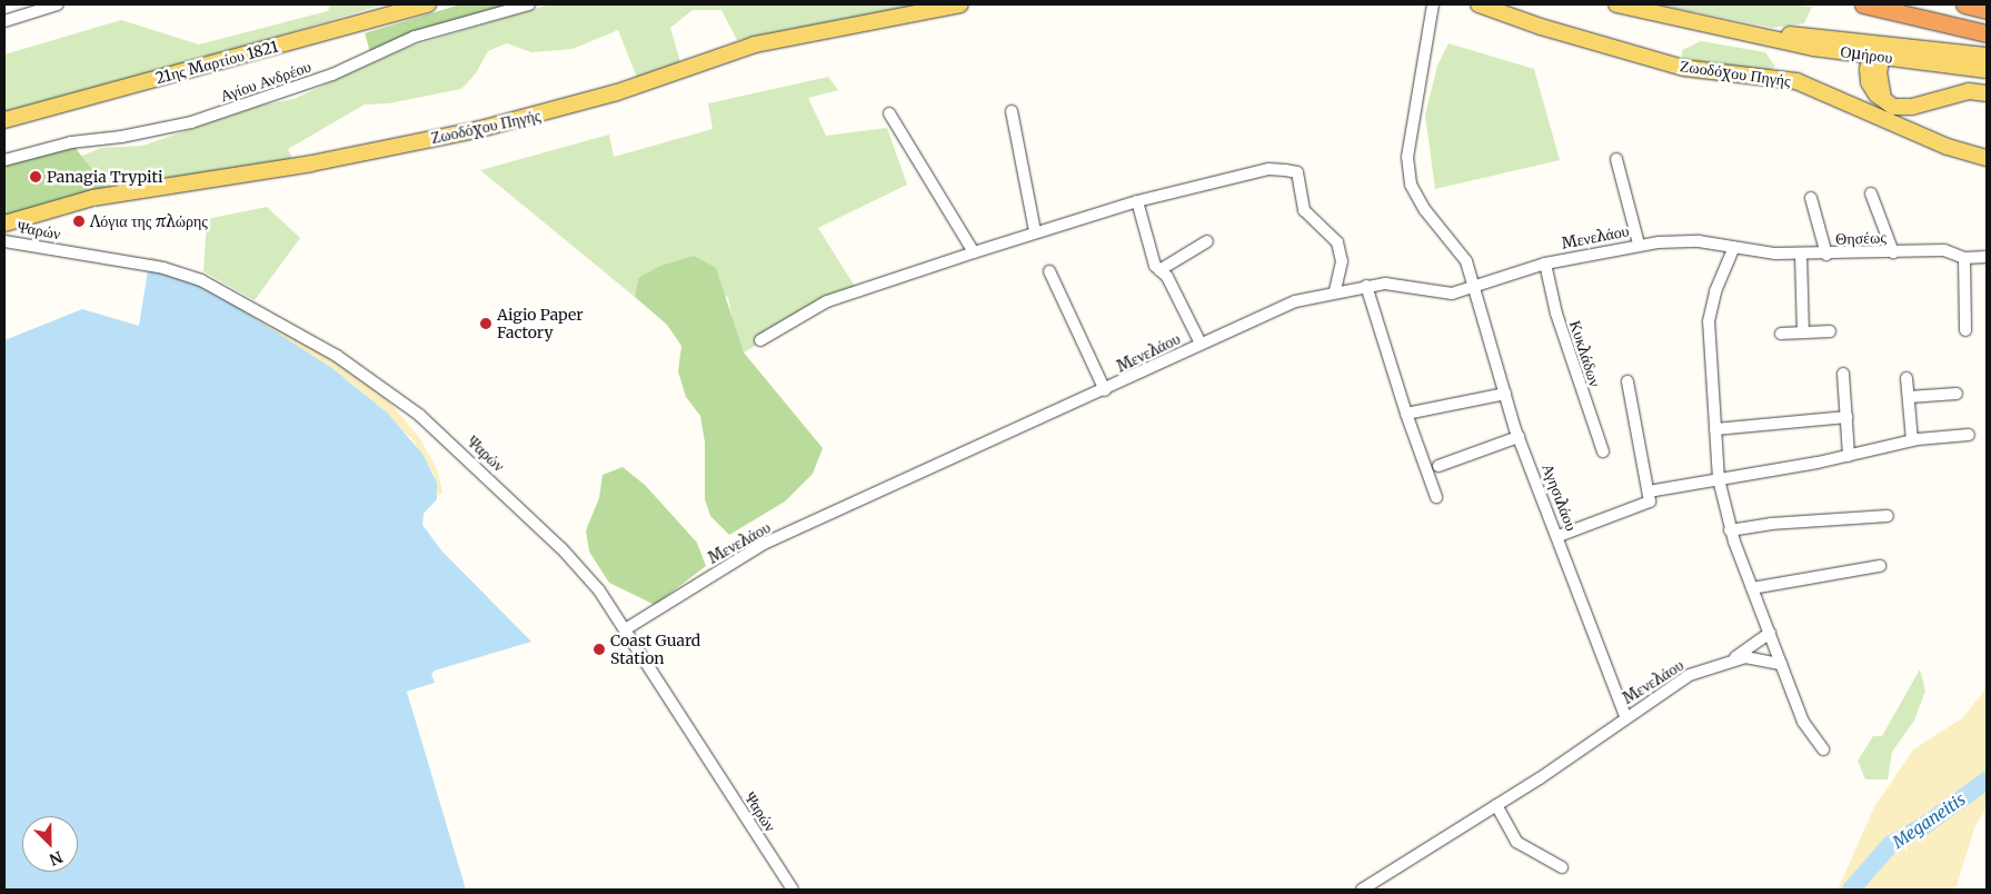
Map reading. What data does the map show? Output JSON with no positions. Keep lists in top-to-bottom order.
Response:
{
  "streets": {
    "main road": ["Ομήρου", "21ης Μαρτίου 1821", "Ζωοδόχου Πηγής"],
    "street": [
      "Αγίου Ανδρέου",
      "Ψαρών",
      "Μενελάου",
      "Θησέως",
      "Κυκλάδων",
      "Αγησιλάου"
    ]
  },
  "crossings": [
    ["Ψαρών", "Μενελάου"],
    ["Μενελάου", "Θησέως"],
    ["Μενελάου", "Κυκλάδων"],
    ["Μενελάου", "Αγησιλάου"]
  ],
  "water": ["Meganeitis"],
  "places": [
    "Panagia Trypiti",
    "Λόγια της πλώρης",
    "Aigio Paper Factory",
    "Coast Guard Station"
  ],
  "north": "bottom right"
}
